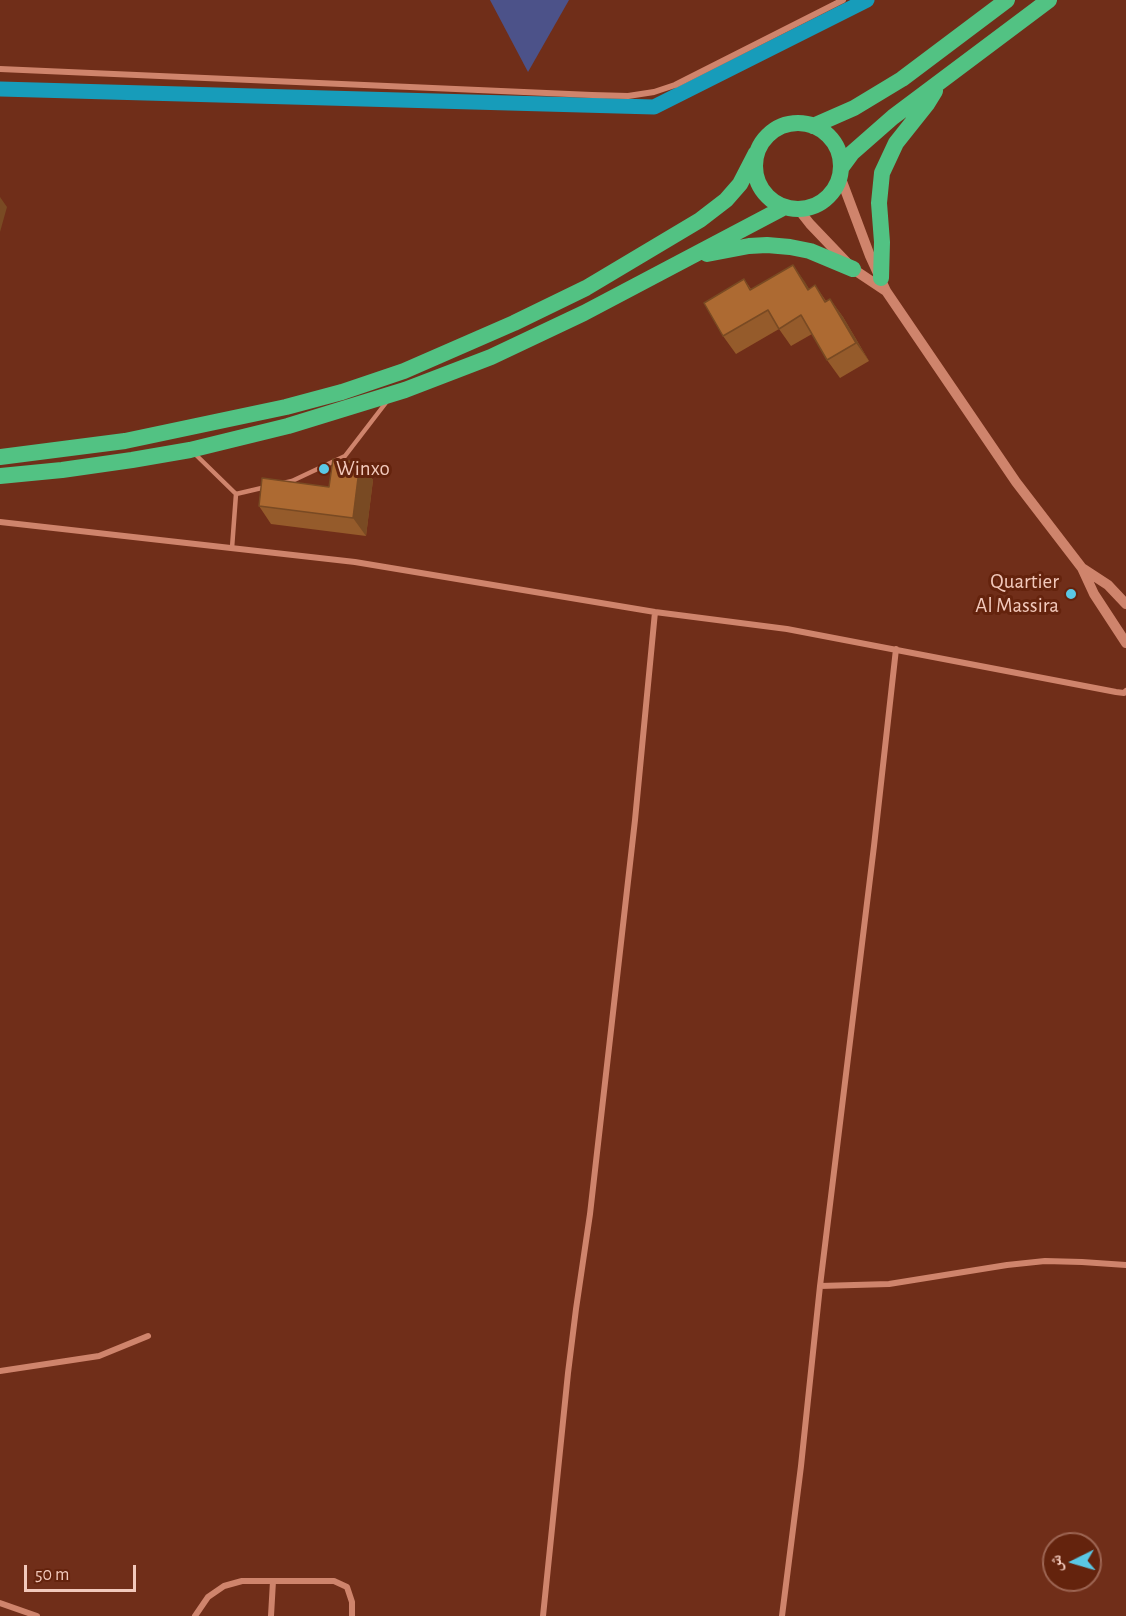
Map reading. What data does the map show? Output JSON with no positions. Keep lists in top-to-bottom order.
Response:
{
  "places": ["Winxo", "Quartier Al Massira"],
  "scale_bar": "50 m",
  "north": "left"
}
